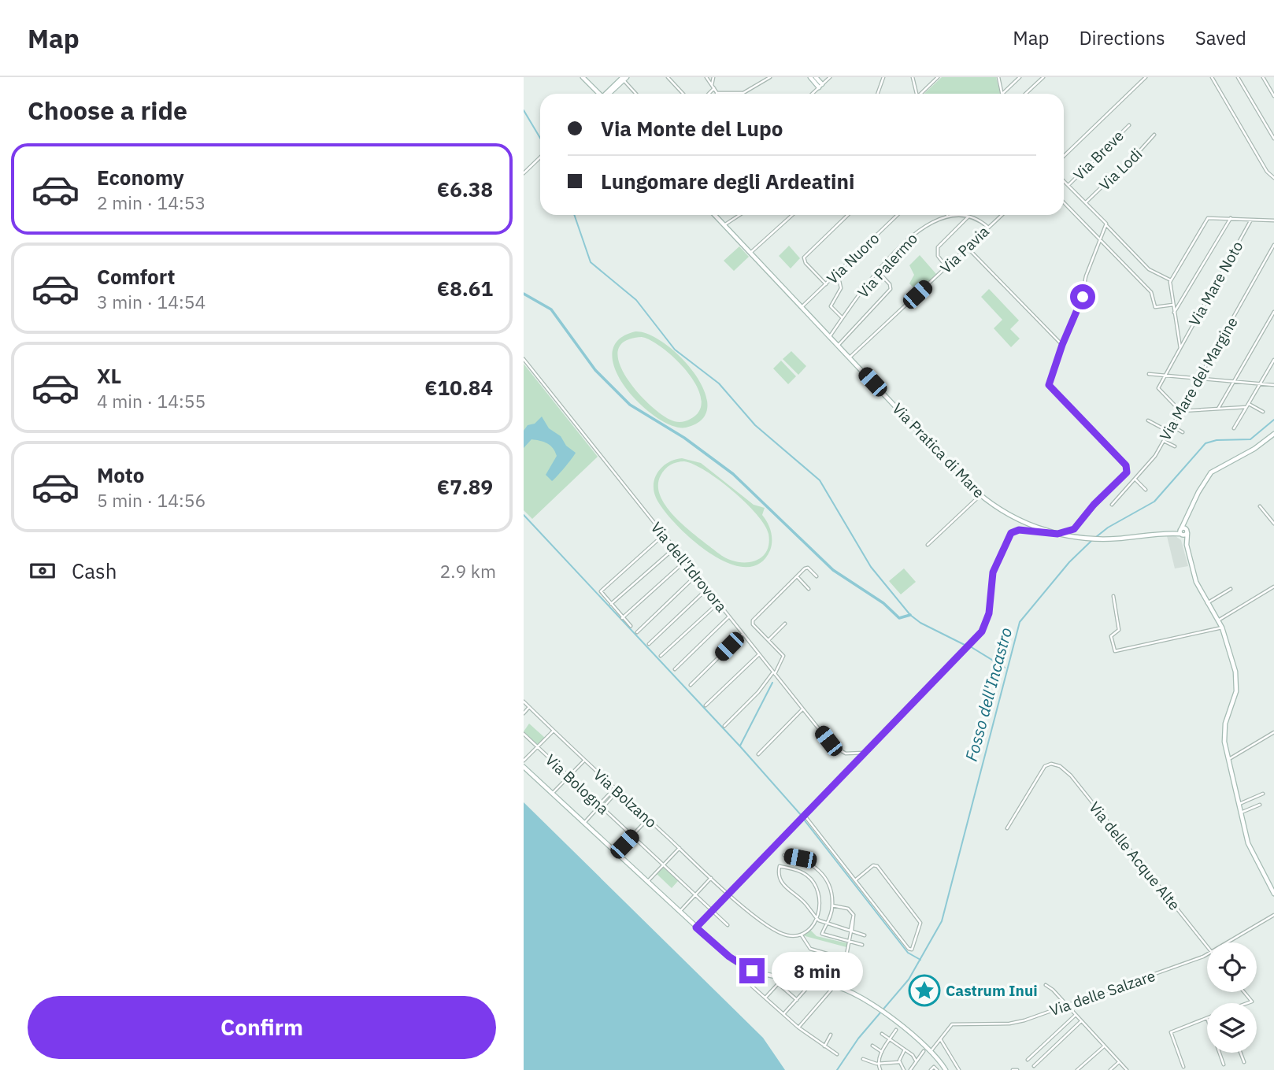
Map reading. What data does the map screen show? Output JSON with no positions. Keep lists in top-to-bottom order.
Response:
{
  "streets": {
    "street": [
      "Via Breve",
      "Via Lodi",
      "Via Pavia",
      "Via Nuoro",
      "Via Palermo",
      "Via Mare Noto",
      "Via Mare del Margine",
      "Via Pratica di Mare",
      "Via dell'Idrovora",
      "Via Bologna",
      "Via Bolzano",
      "Via delle Acque Alte",
      "Via delle Salzare"
    ]
  },
  "crossings": [
    ["Via Pavia", "Via Pratica di Mare"],
    ["Via Nuoro", "Via Pratica di Mare"],
    ["Via Palermo", "Via Pratica di Mare"]
  ],
  "water": ["Fosso dell'Incastro"],
  "places": {
    "place": ["Castrum Inui"]
  },
  "page": {
    "header": "Map",
    "nav": ["Map", "Directions", "Saved"],
    "heading": "Choose a ride",
    "banner": ["Via Monte del Lupo", "Lungomare degli Ardeatini"],
    "list": [
      {
        "name": "Economy",
        "note": "2 min · 14:53",
        "value": "€6.38"
      },
      {
        "name": "Comfort",
        "note": "3 min · 14:54",
        "value": "€8.61"
      },
      {
        "name": "XL",
        "note": "4 min · 14:55",
        "value": "€10.84"
      },
      {
        "name": "Moto",
        "note": "5 min · 14:56",
        "value": "€7.89"
      }
    ],
    "pay": ["Cash", "2.9 km"],
    "bubble": "8 min",
    "buttons": "Confirm"
  }
}
